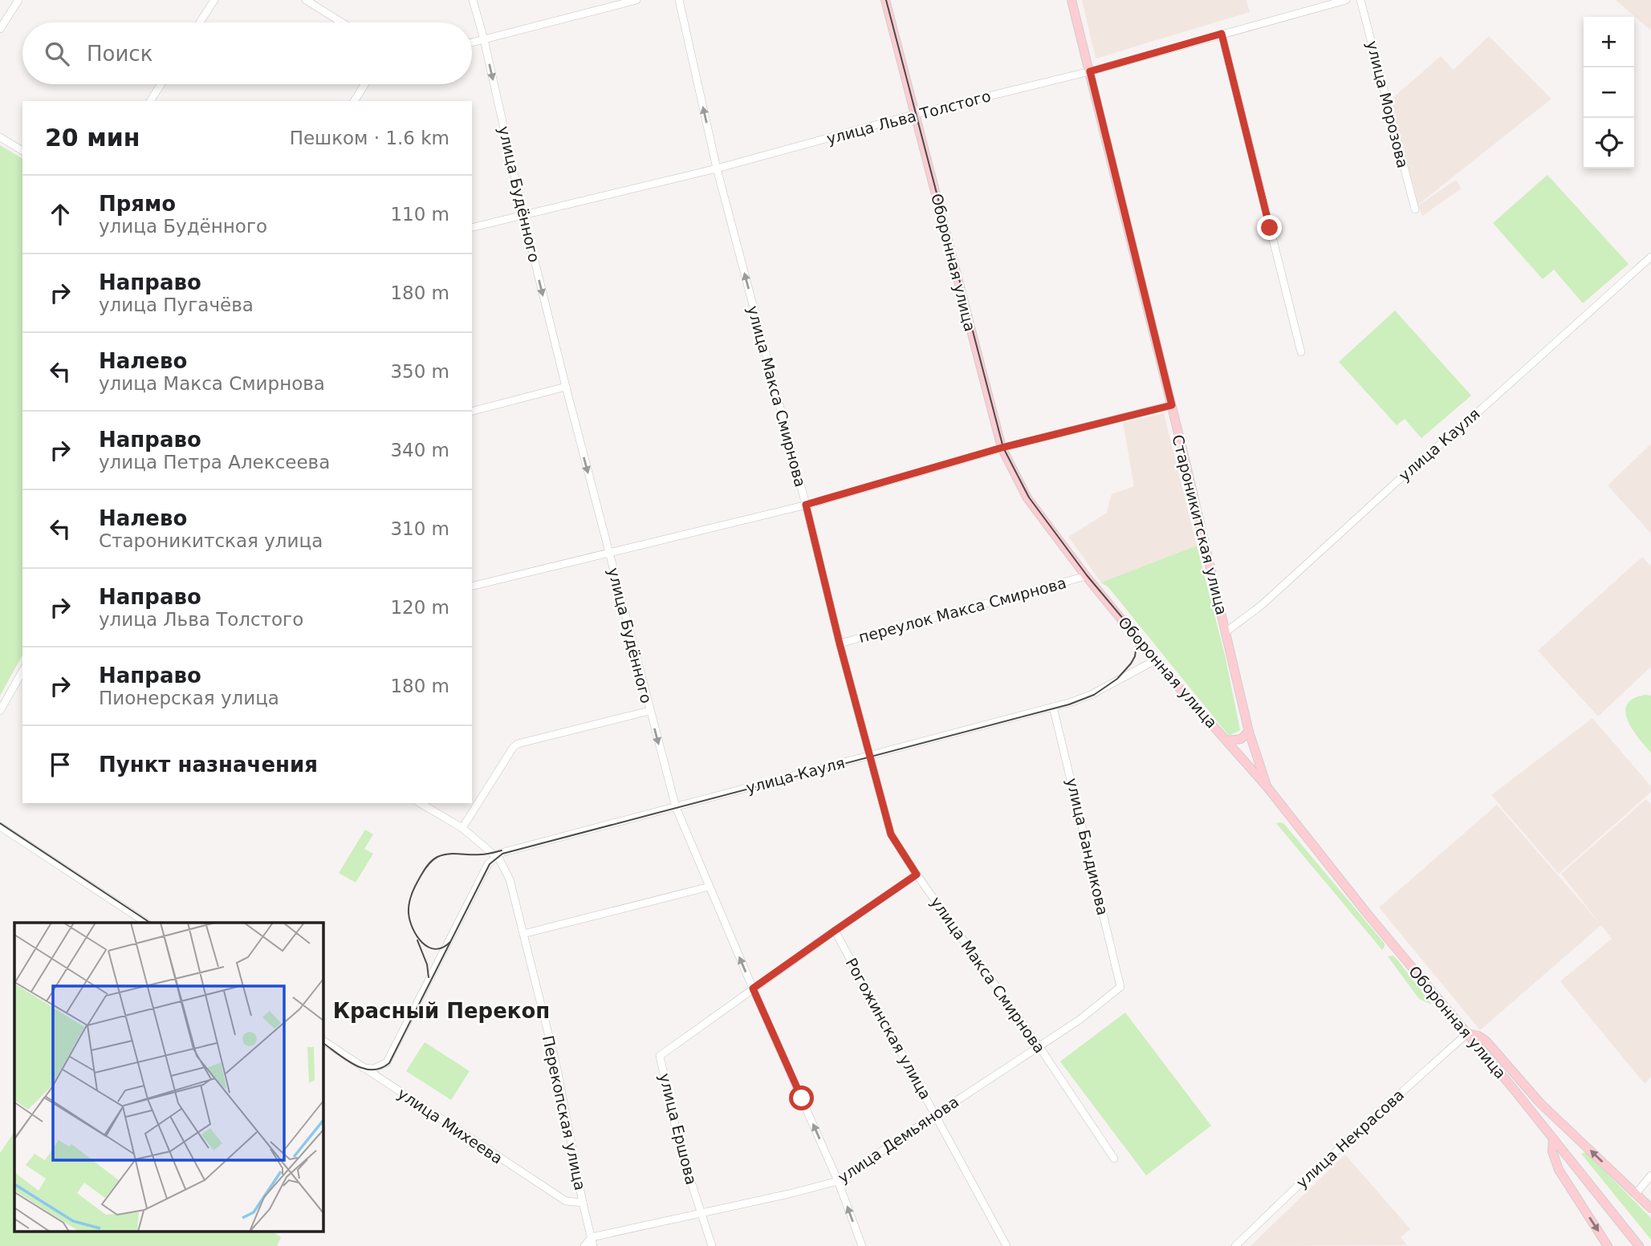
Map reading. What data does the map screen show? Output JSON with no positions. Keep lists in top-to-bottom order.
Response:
{
  "streets": {
    "main road": ["Оборонная улица", "Староникитская улица"],
    "street": [
      "улица Морозова",
      "улица Льва Толстого",
      "улица Будённого",
      "улица Макса Смирнова",
      "улица Кауля",
      "переулок Макса Смирнова",
      "улица Бандикова",
      "Рогожинская улица",
      "Перекопская улица",
      "улица Михеева",
      "улица Ершова",
      "улица Некрасова",
      "улица Демьянова"
    ]
  },
  "crossings": [
    ["улица Льва Толстого", "улица Будённого"],
    ["улица Льва Толстого", "Оборонная улица"],
    ["улица Льва Толстого", "улица Макса Смирнова"],
    ["улица Льва Толстого", "Староникитская улица"],
    ["улица Будённого", "улица Кауля"],
    ["улица Будённого", "улица Ершова"],
    ["улица Будённого", "улица Демьянова"],
    ["Оборонная улица", "улица Кауля"],
    ["Оборонная улица", "Староникитская улица"],
    ["Оборонная улица", "переулок Макса Смирнова"],
    ["Оборонная улица", "улица Некрасова"],
    ["улица Макса Смирнова", "улица Кауля"],
    ["улица Макса Смирнова", "переулок Макса Смирнова"],
    ["улица Макса Смирнова", "улица Демьянова"],
    ["улица Кауля", "Староникитская улица"],
    ["улица Кауля", "улица Бандикова"],
    ["улица Кауля", "Перекопская улица"],
    ["улица Бандикова", "улица Демьянова"],
    ["Рогожинская улица", "улица Демьянова"],
    ["Перекопская улица", "улица Михеева"],
    ["Перекопская улица", "улица Демьянова"],
    ["улица Ершова", "улица Демьянова"]
  ],
  "one_way": ["улица Макса Смирнова"],
  "districts": ["Красный Перекоп"],
  "page": {
    "map_buttons": ["+", "−"],
    "search": "Поиск",
    "heading": ["20 мин", "Пешком · 1.6 km"],
    "list": [
      ["Прямо", "улица Будённого", "110 m"],
      ["Направо", "улица Пугачёва", "180 m"],
      ["Налево", "улица Макса Смирнова", "350 m"],
      ["Направо", "улица Петра Алексеева", "340 m"],
      ["Налево", "Староникитская улица", "310 m"],
      ["Направо", "улица Льва Толстого", "120 m"],
      ["Направо", "Пионерская улица", "180 m"],
      "Пункт назначения"
    ]
  }
}
